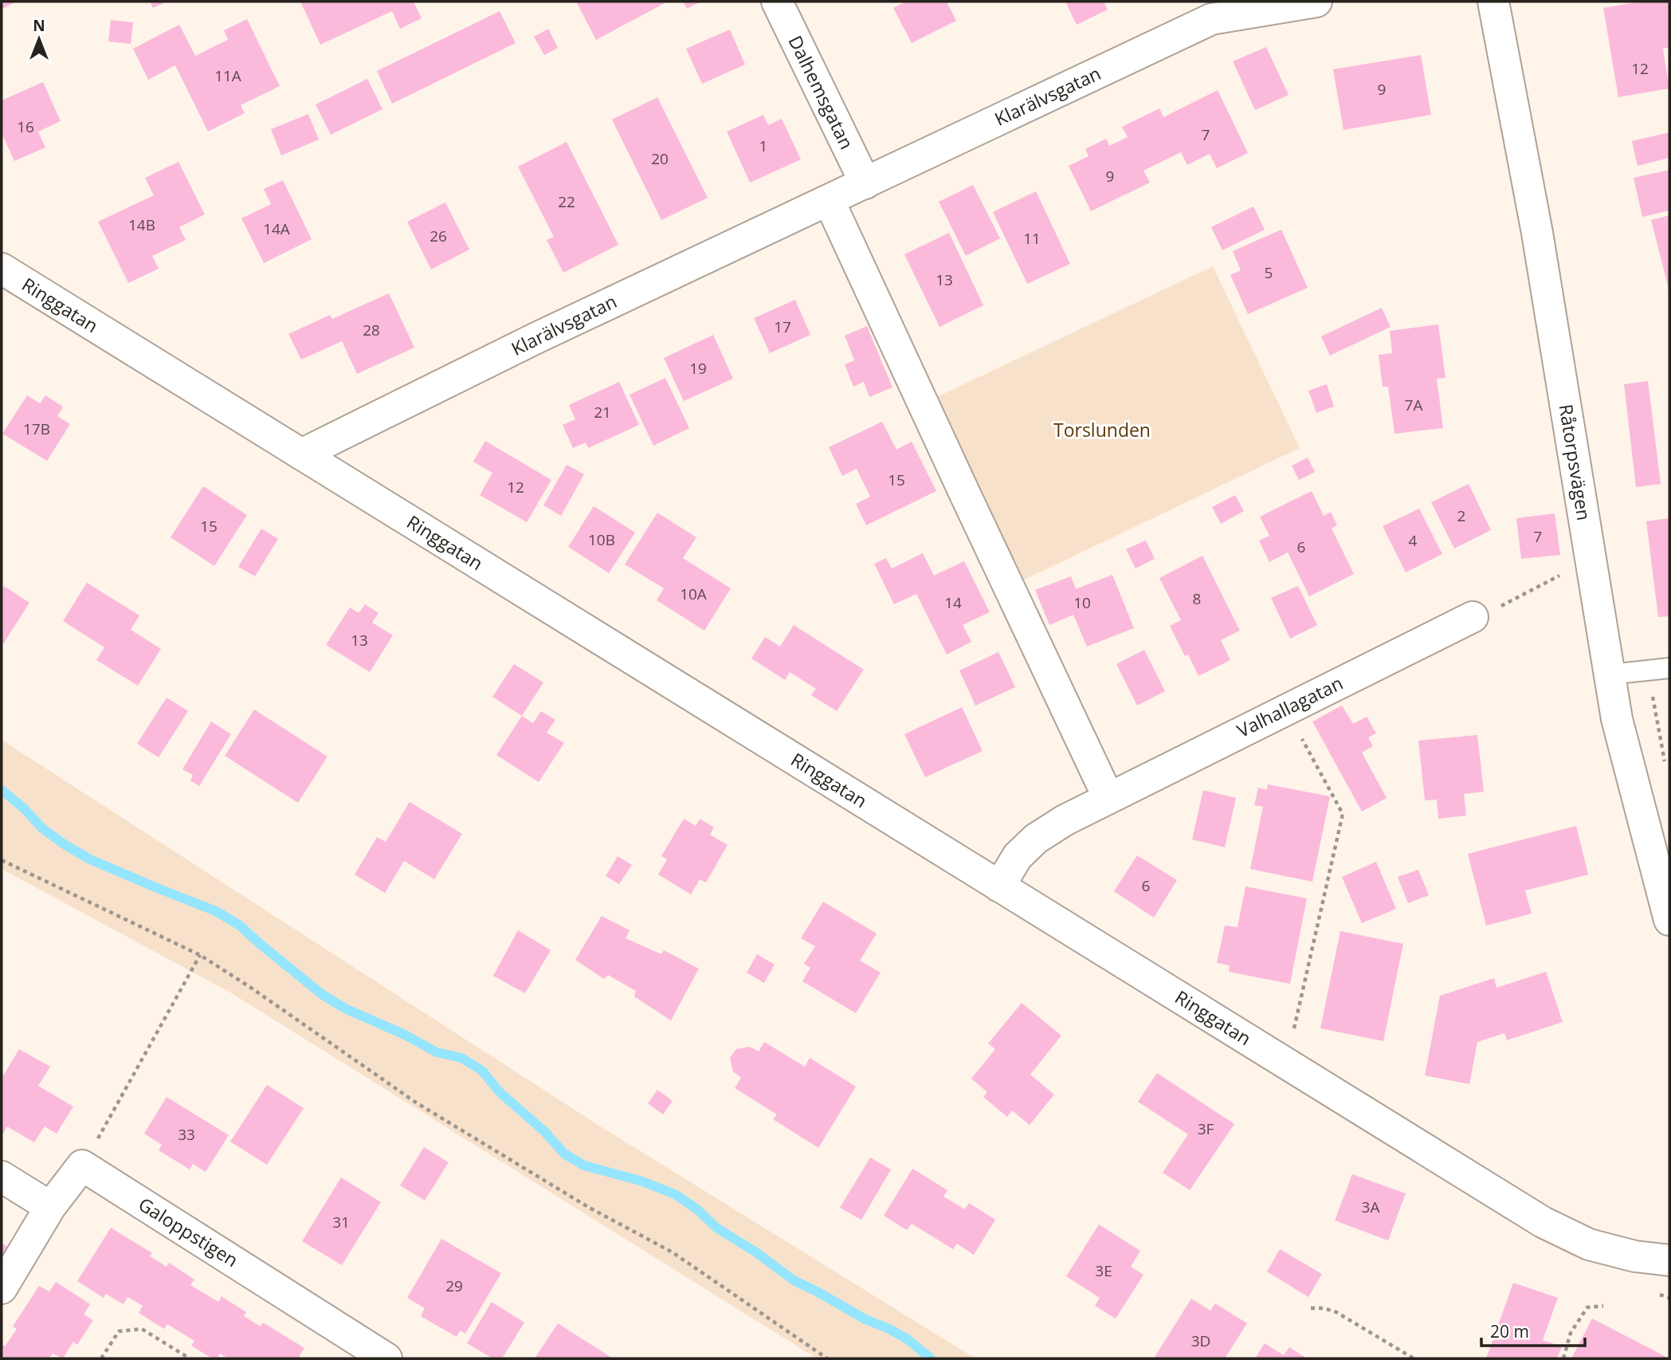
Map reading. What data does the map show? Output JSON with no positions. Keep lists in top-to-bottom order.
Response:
{
  "streets": {
    "street": [
      "Dalhemsgatan",
      "Klarälvsgatan",
      "Ringgatan",
      "Råtorpsvägen",
      "Valhallagatan",
      "Galoppstigen"
    ]
  },
  "crossings": [
    ["Dalhemsgatan", "Klarälvsgatan"],
    ["Klarälvsgatan", "Ringgatan"],
    ["Ringgatan", "Valhallagatan"]
  ],
  "parks": ["Torslunden"],
  "house_numbers": [
    "12",
    "11A",
    "9",
    "16",
    "7",
    "1",
    "20",
    "9",
    "22",
    "14B",
    "14A",
    "26",
    "11",
    "5",
    "13",
    "17",
    "28",
    "19",
    "7A",
    "21",
    "17B",
    "15",
    "12",
    "2",
    "15",
    "7",
    "10B",
    "4",
    "6",
    "10A",
    "8",
    "14",
    "10",
    "13",
    "6",
    "3F",
    "33",
    "3A",
    "31",
    "3E",
    "29",
    "3D"
  ],
  "scale_bar": "20 m",
  "north": "top"
}
